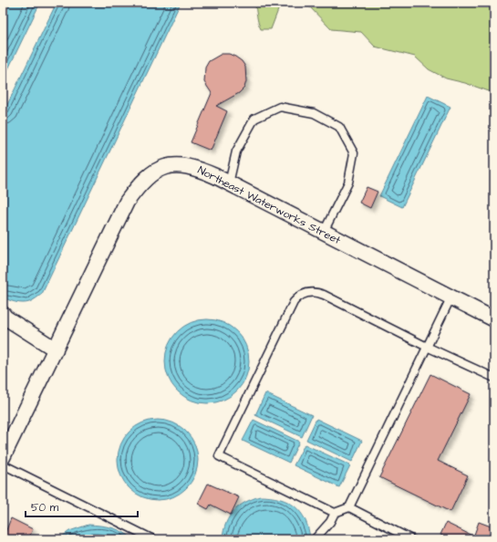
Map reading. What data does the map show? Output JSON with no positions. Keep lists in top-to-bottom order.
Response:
{
  "streets": {
    "street": ["Northeast Waterworks Street"]
  },
  "scale_bar": "50 m"
}
